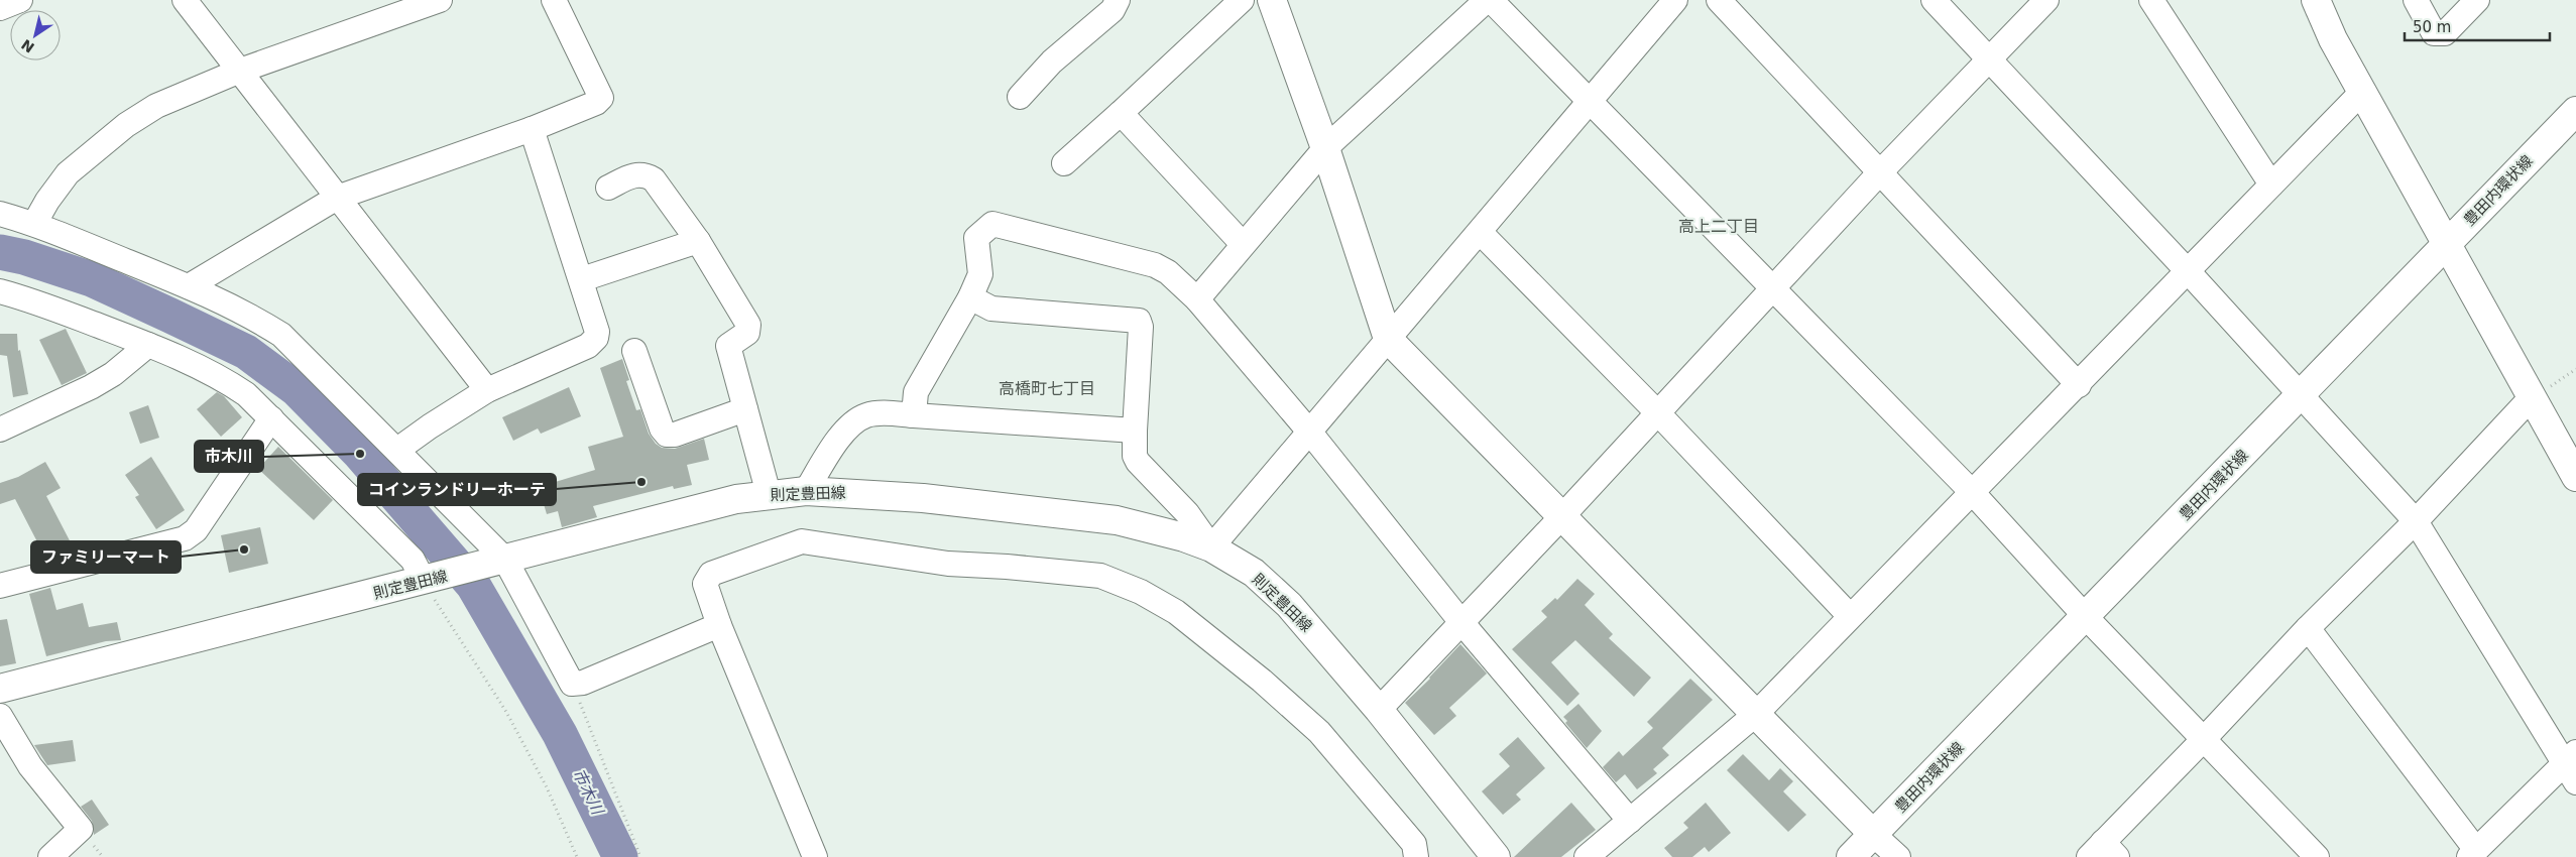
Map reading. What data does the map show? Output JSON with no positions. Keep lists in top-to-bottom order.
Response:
{
  "streets": {
    "street": ["豊田内環状線", "則定豊田線"]
  },
  "districts": ["高上二丁目", "高橋町七丁目"],
  "water": ["市木川"],
  "places": ["市木川", "コインランドリーホーテ", "ファミリーマート"],
  "scale_bar": "50 m",
  "north": "bottom left"
}
